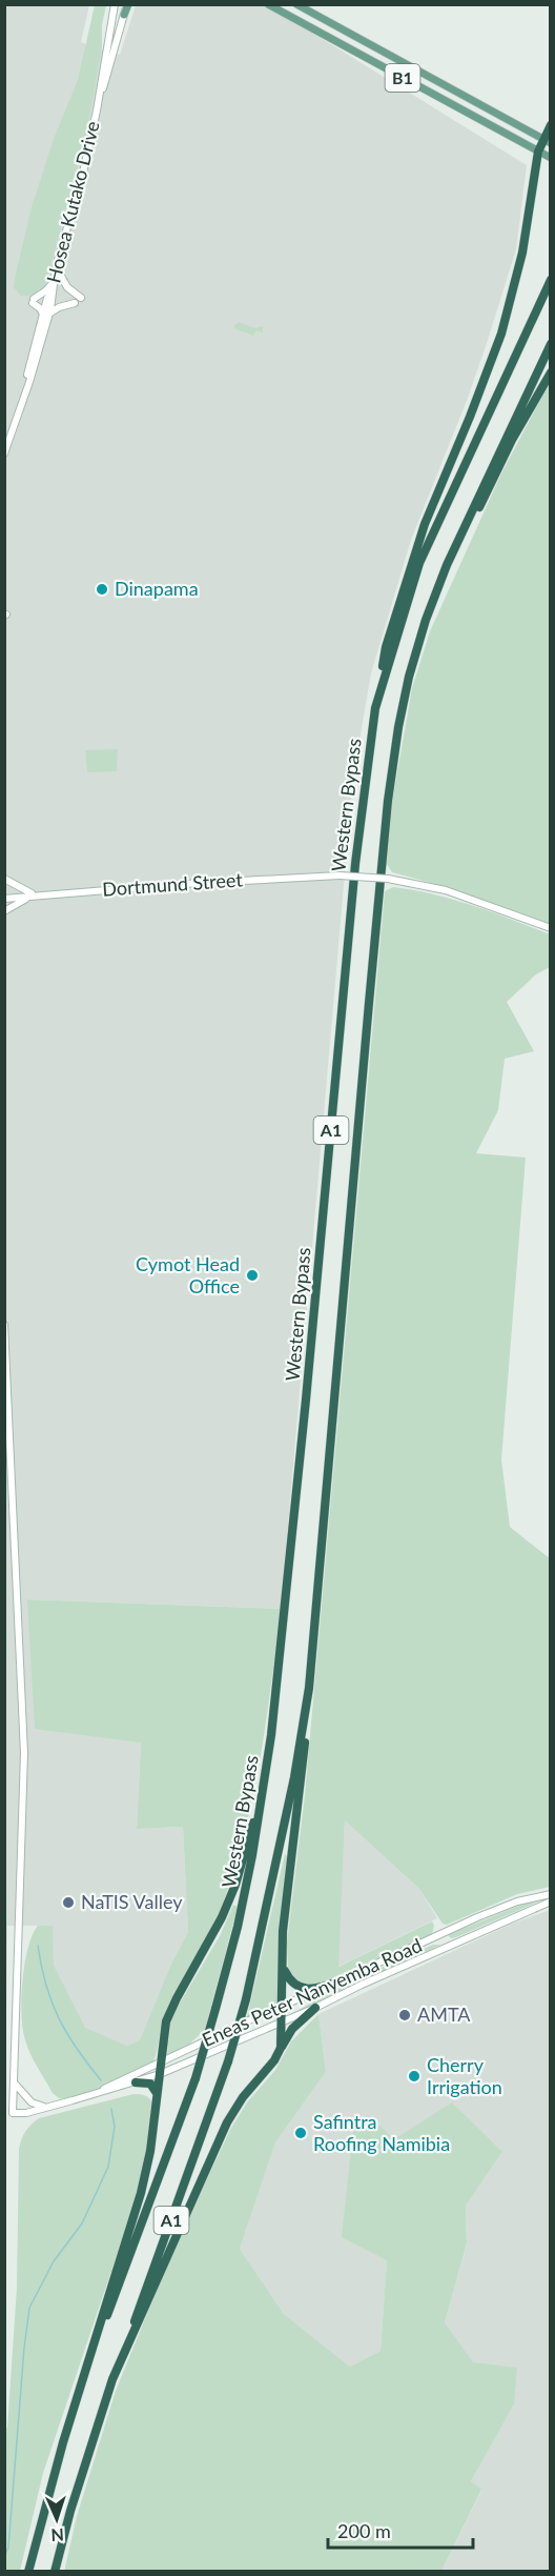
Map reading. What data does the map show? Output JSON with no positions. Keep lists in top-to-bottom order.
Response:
{
  "streets": {
    "highway": ["Western Bypass", "A1"],
    "main road": [
      "B1",
      "Hosea Kutako Drive",
      "Dortmund Street",
      "Eneas Peter Nanyemba Road"
    ]
  },
  "crossings": [
    ["Western Bypass", "A1"]
  ],
  "places": [
    "Dinapama",
    "Cymot Head Office",
    "NaTIS Valley",
    "AMTA",
    "Cherry Irrigation",
    "Safintra Roofing Namibia"
  ],
  "scale_bar": "200 m",
  "north": "bottom"
}
